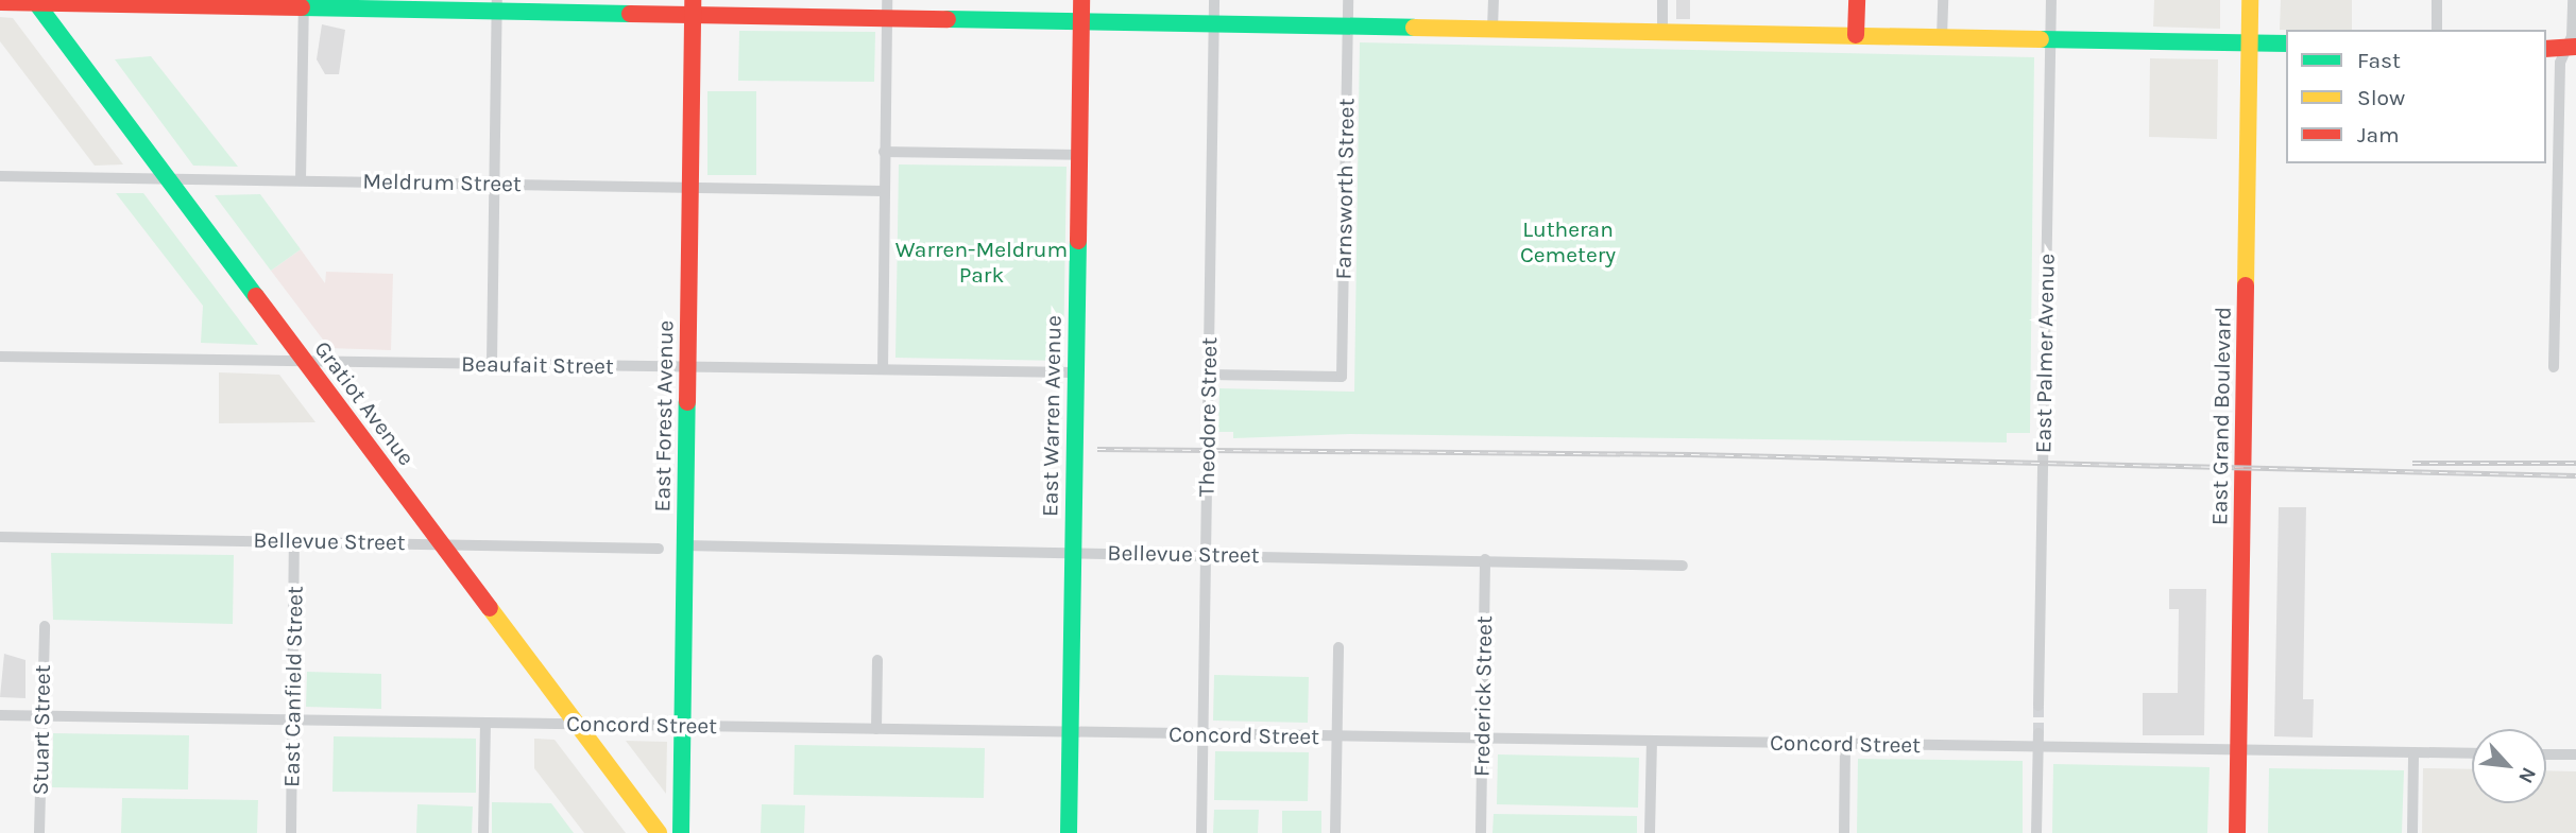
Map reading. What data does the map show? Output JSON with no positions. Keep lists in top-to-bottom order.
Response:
{
  "streets": {
    "main road": [
      "Gratiot Avenue",
      "East Forest Avenue",
      "East Warren Avenue",
      "East Grand Boulevard"
    ],
    "street": [
      "Meldrum Street",
      "Farnsworth Street",
      "East Palmer Avenue",
      "Beaufait Street",
      "Theodore Street",
      "Bellevue Street",
      "East Canfield Street",
      "Frederick Street",
      "Concord Street",
      "Stuart Street"
    ]
  },
  "crossings": [
    ["Meldrum Street", "Gratiot Avenue"],
    ["Meldrum Street", "East Forest Avenue"],
    ["Farnsworth Street", "Theodore Street"],
    ["Beaufait Street", "Gratiot Avenue"],
    ["Beaufait Street", "East Forest Avenue"],
    ["Beaufait Street", "East Warren Avenue"],
    ["Gratiot Avenue", "Bellevue Street"],
    ["Gratiot Avenue", "Concord Street"],
    ["East Forest Avenue", "Bellevue Street"],
    ["East Forest Avenue", "Concord Street"],
    ["East Warren Avenue", "Bellevue Street"],
    ["East Warren Avenue", "Concord Street"],
    ["East Grand Boulevard", "Concord Street"],
    ["Theodore Street", "Bellevue Street"],
    ["Theodore Street", "Concord Street"],
    ["Bellevue Street", "East Canfield Street"],
    ["Bellevue Street", "Frederick Street"],
    ["East Canfield Street", "Concord Street"],
    ["Frederick Street", "Concord Street"],
    ["Concord Street", "Stuart Street"]
  ],
  "parks": ["Lutheran Cemetery", "Warren-Meldrum Park"],
  "legend": ["Fast", "Slow", "Jam"],
  "north": "bottom right"
}
